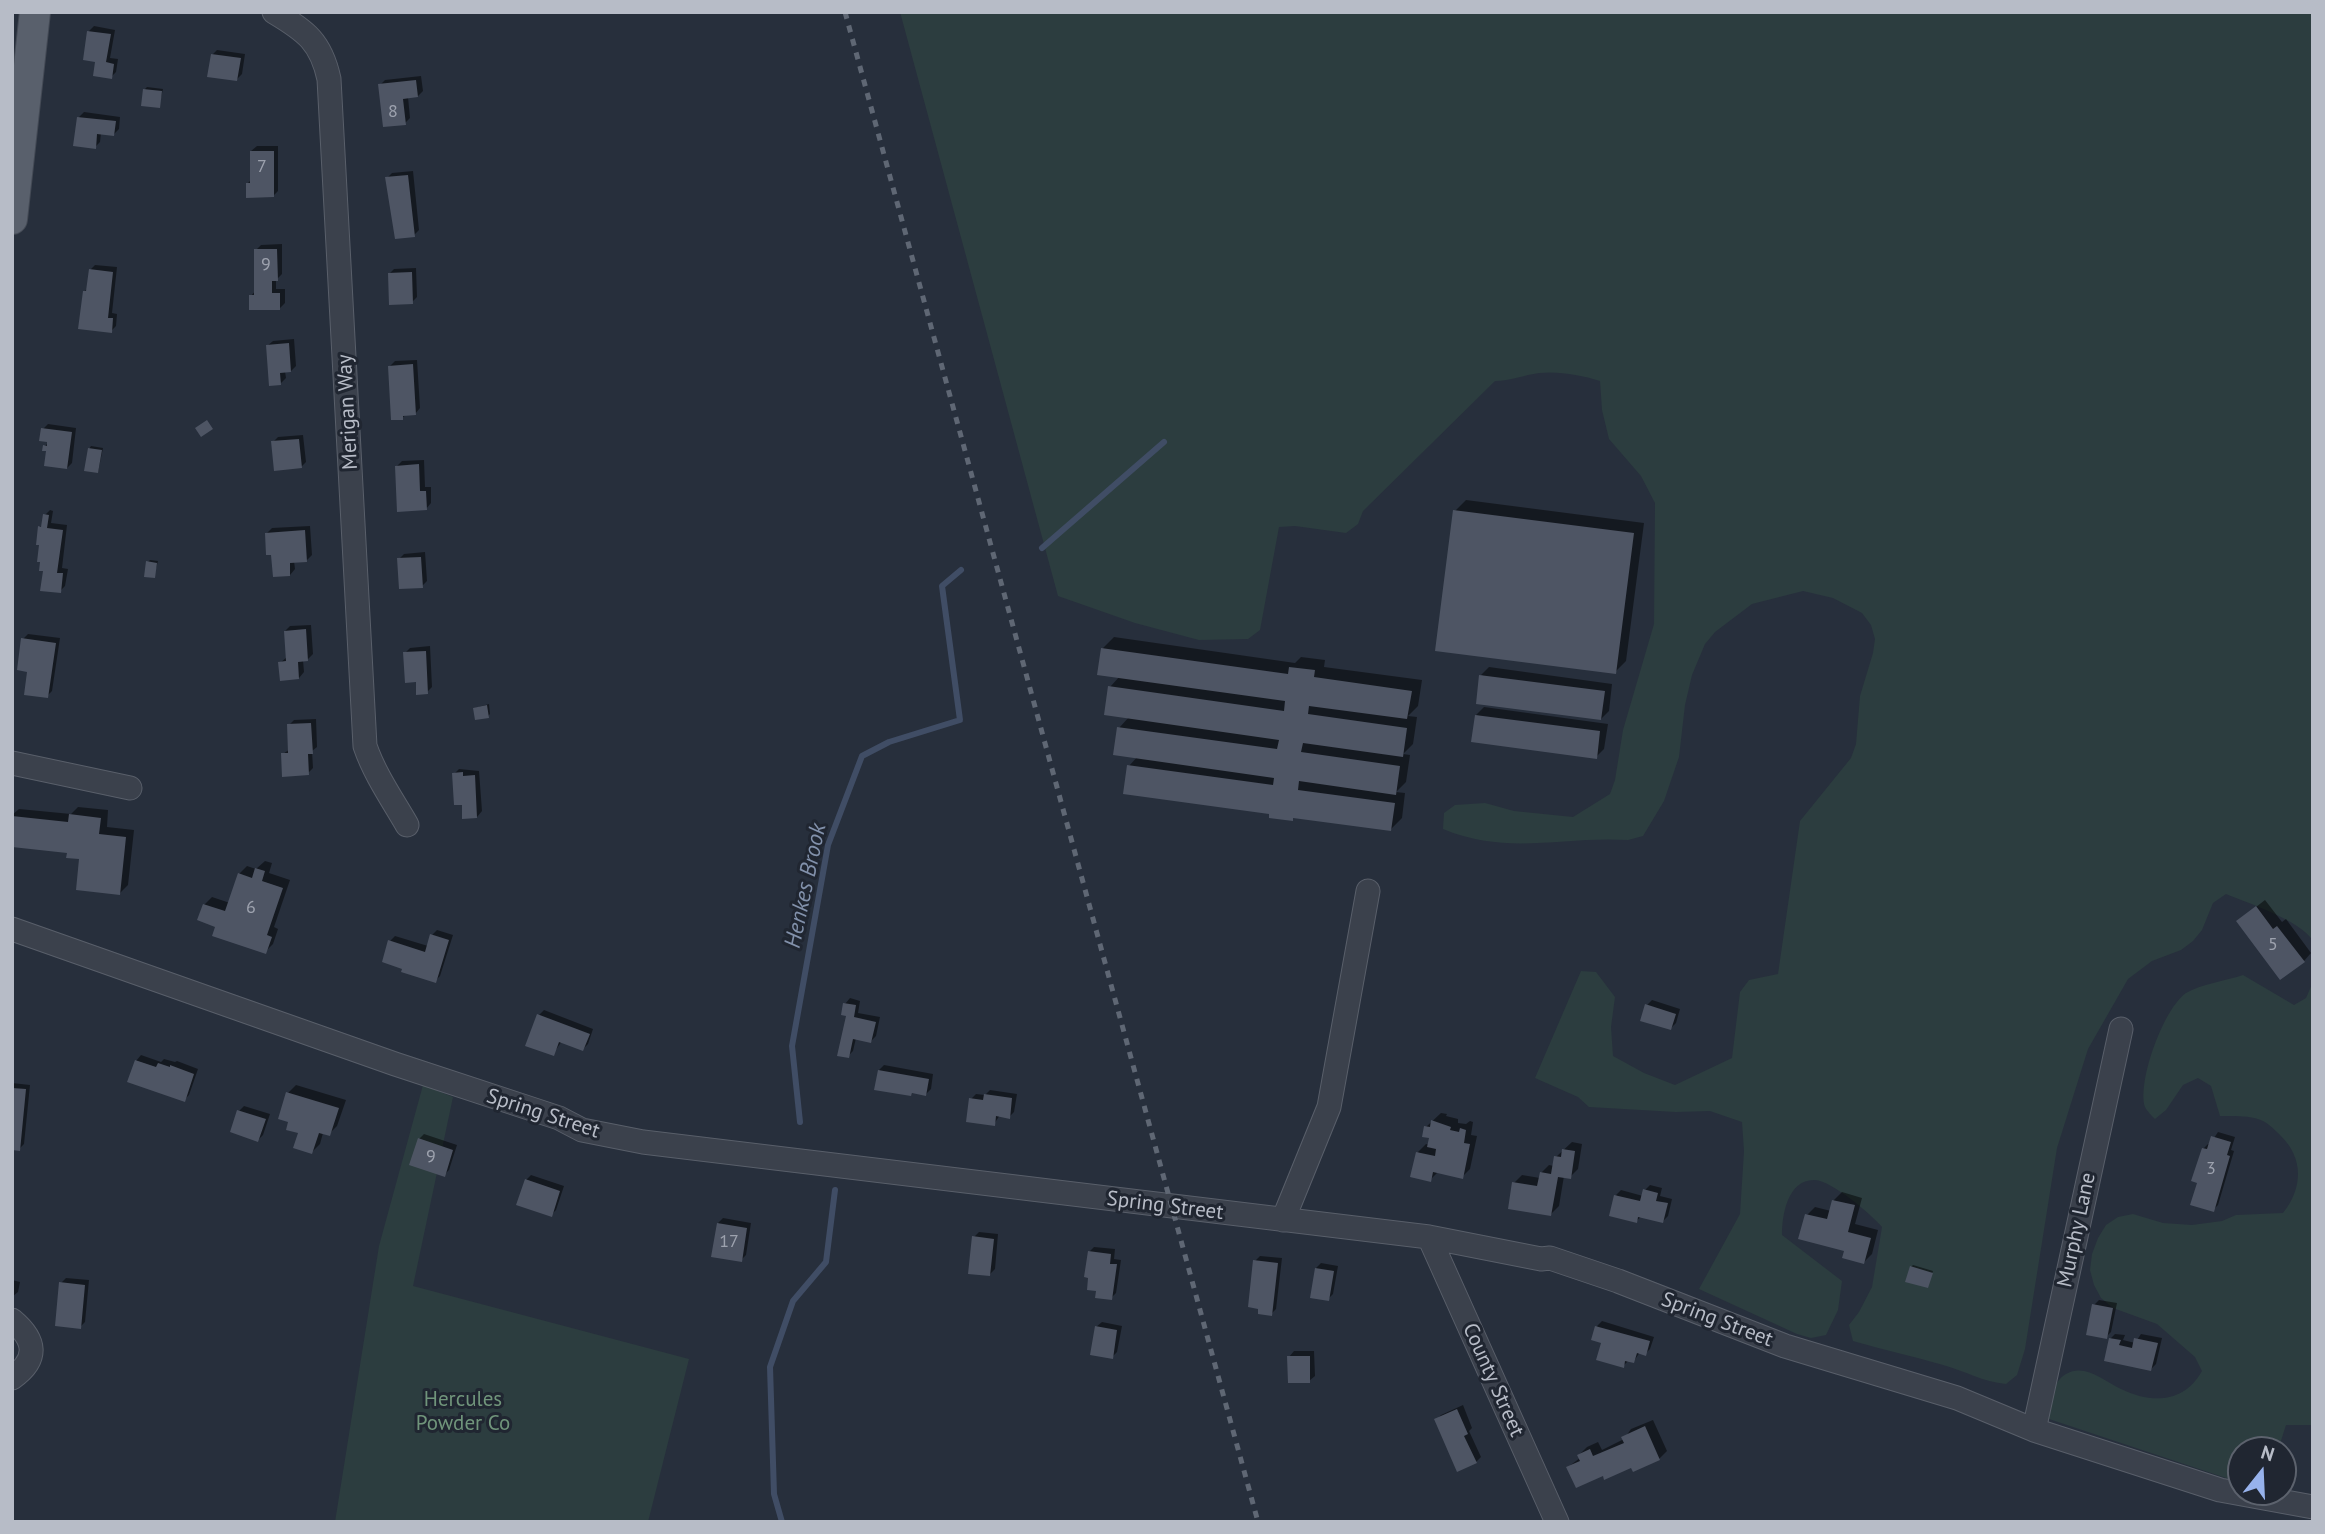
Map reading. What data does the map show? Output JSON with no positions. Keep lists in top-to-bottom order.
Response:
{
  "streets": {
    "street": [
      "Merigan Way",
      "Spring Street",
      "Murphy Lane",
      "County Street"
    ]
  },
  "crossings": [
    ["Spring Street", "Murphy Lane"],
    ["Spring Street", "County Street"]
  ],
  "water": ["Henkes Brook"],
  "parks": ["Hercules Powder Co"],
  "house_numbers": [
    "8",
    "7",
    "9",
    "6",
    "5",
    "9",
    "3",
    "17"
  ],
  "north": "top"
}
